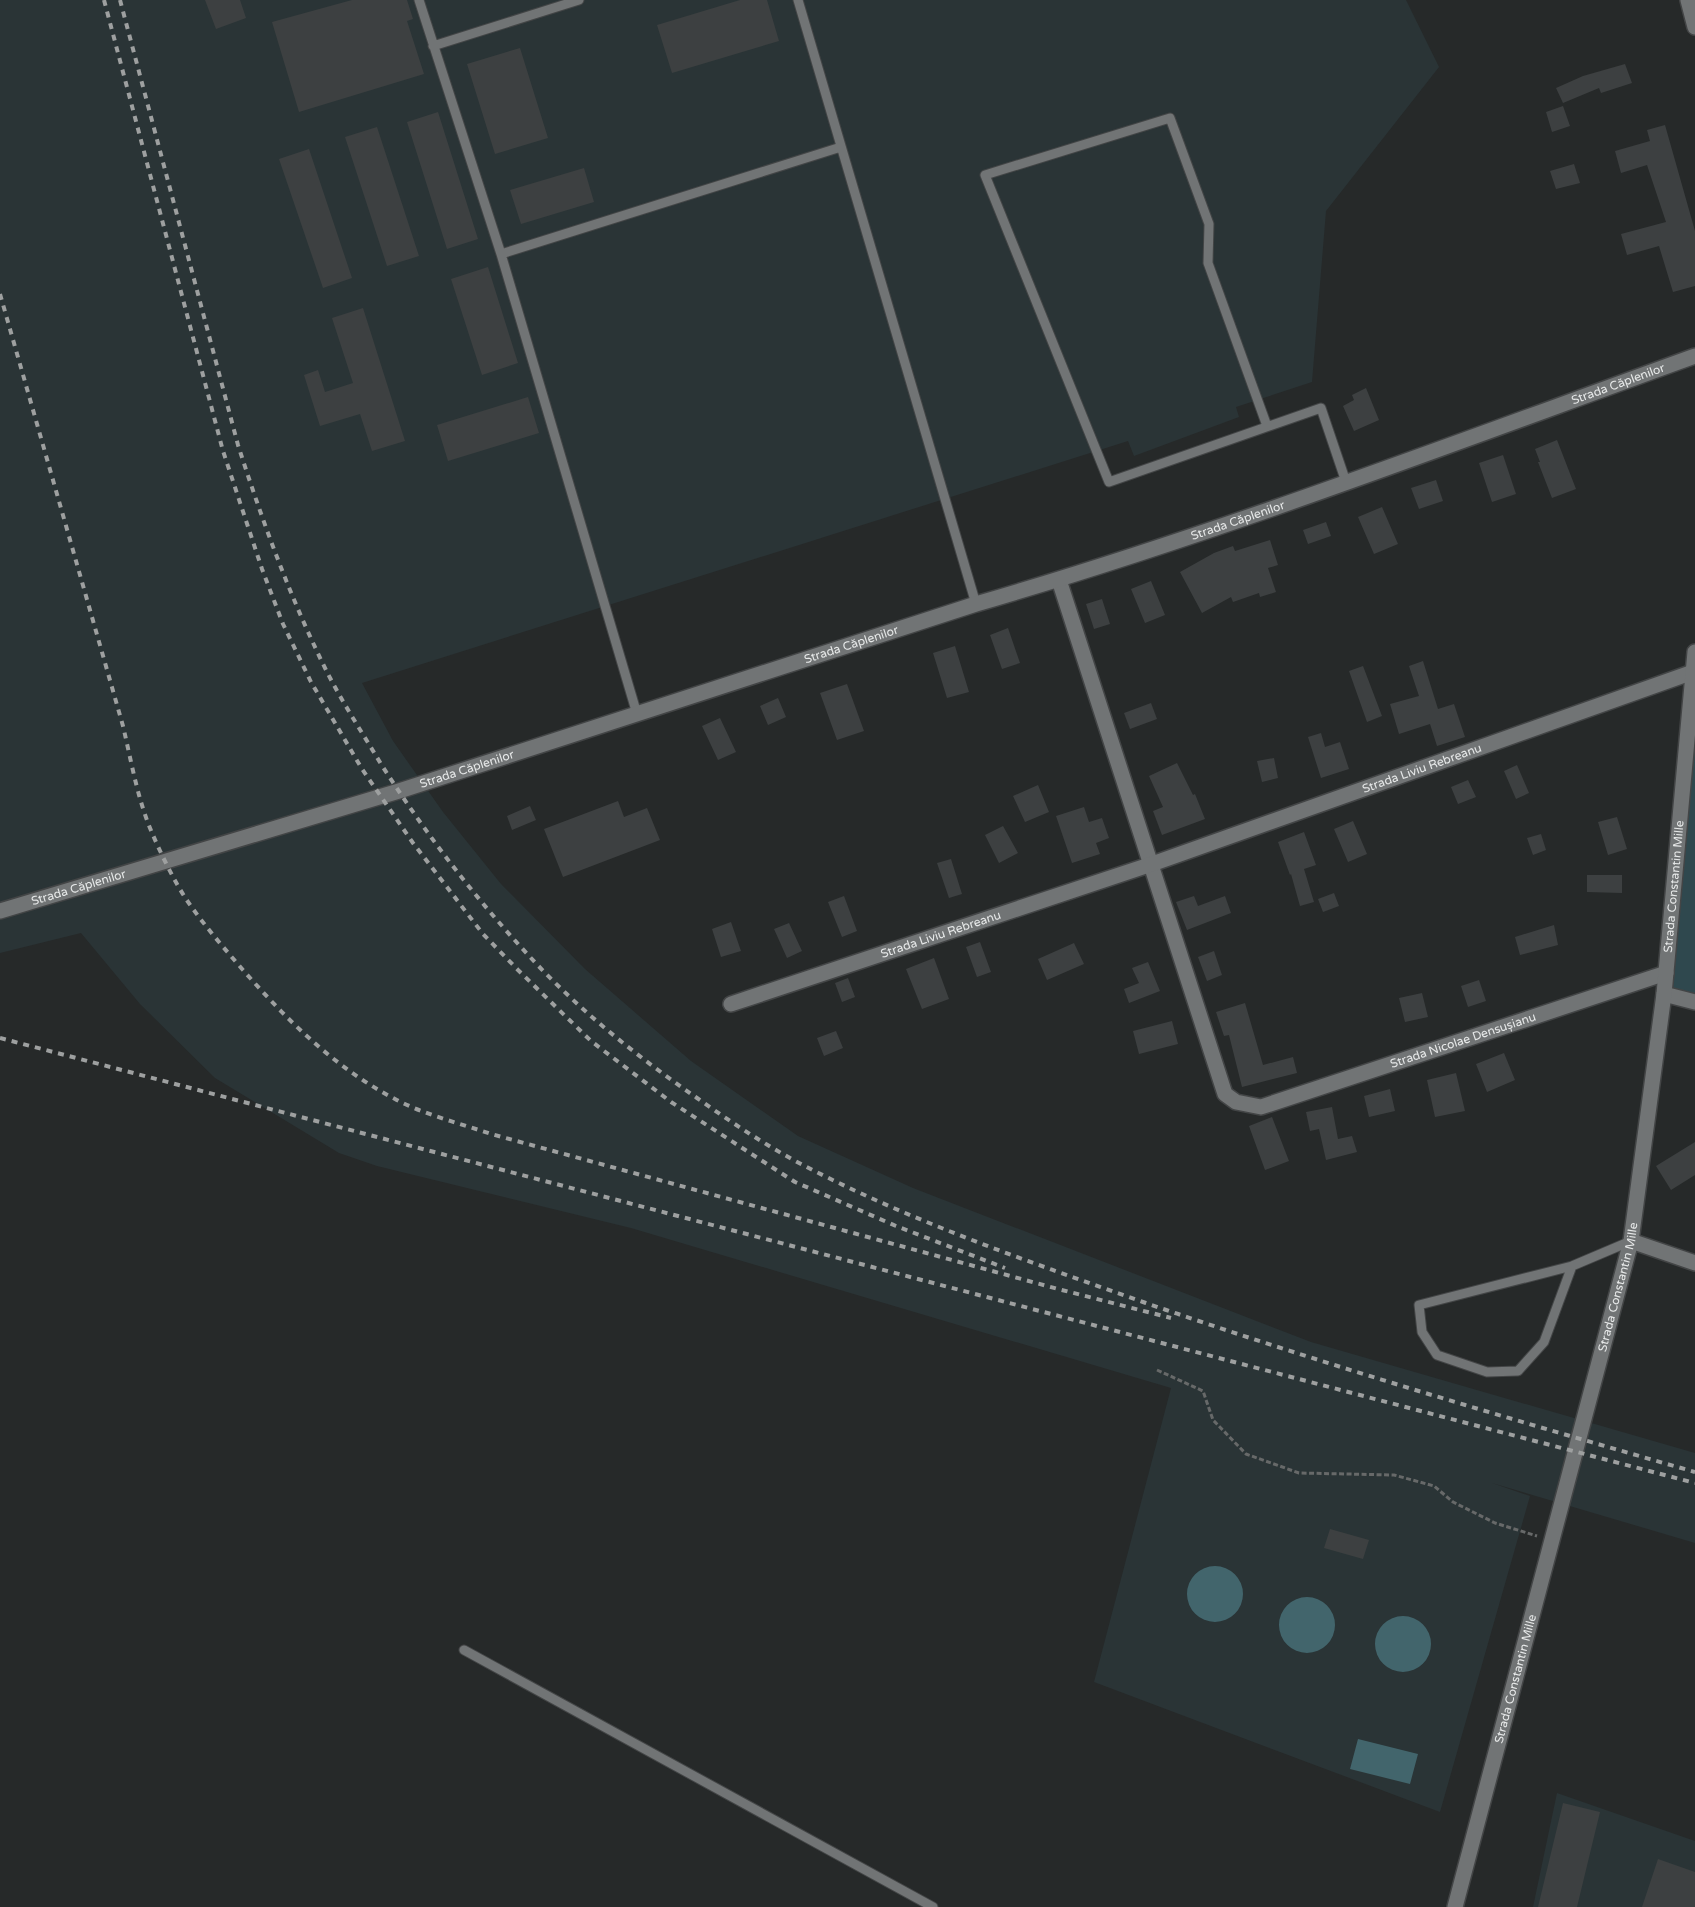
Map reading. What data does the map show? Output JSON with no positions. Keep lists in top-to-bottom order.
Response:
{
  "streets": {
    "street": [
      "Strada Căplenilor",
      "Strada Liviu Rebreanu",
      "Strada Constantin Mille",
      "Strada Nicolae Densușianu"
    ]
  },
  "crossings": [
    ["Strada Liviu Rebreanu", "Strada Constantin Mille"],
    ["Strada Liviu Rebreanu", "Strada Nicolae Densușianu"],
    ["Strada Constantin Mille", "Strada Nicolae Densușianu"]
  ]
}
